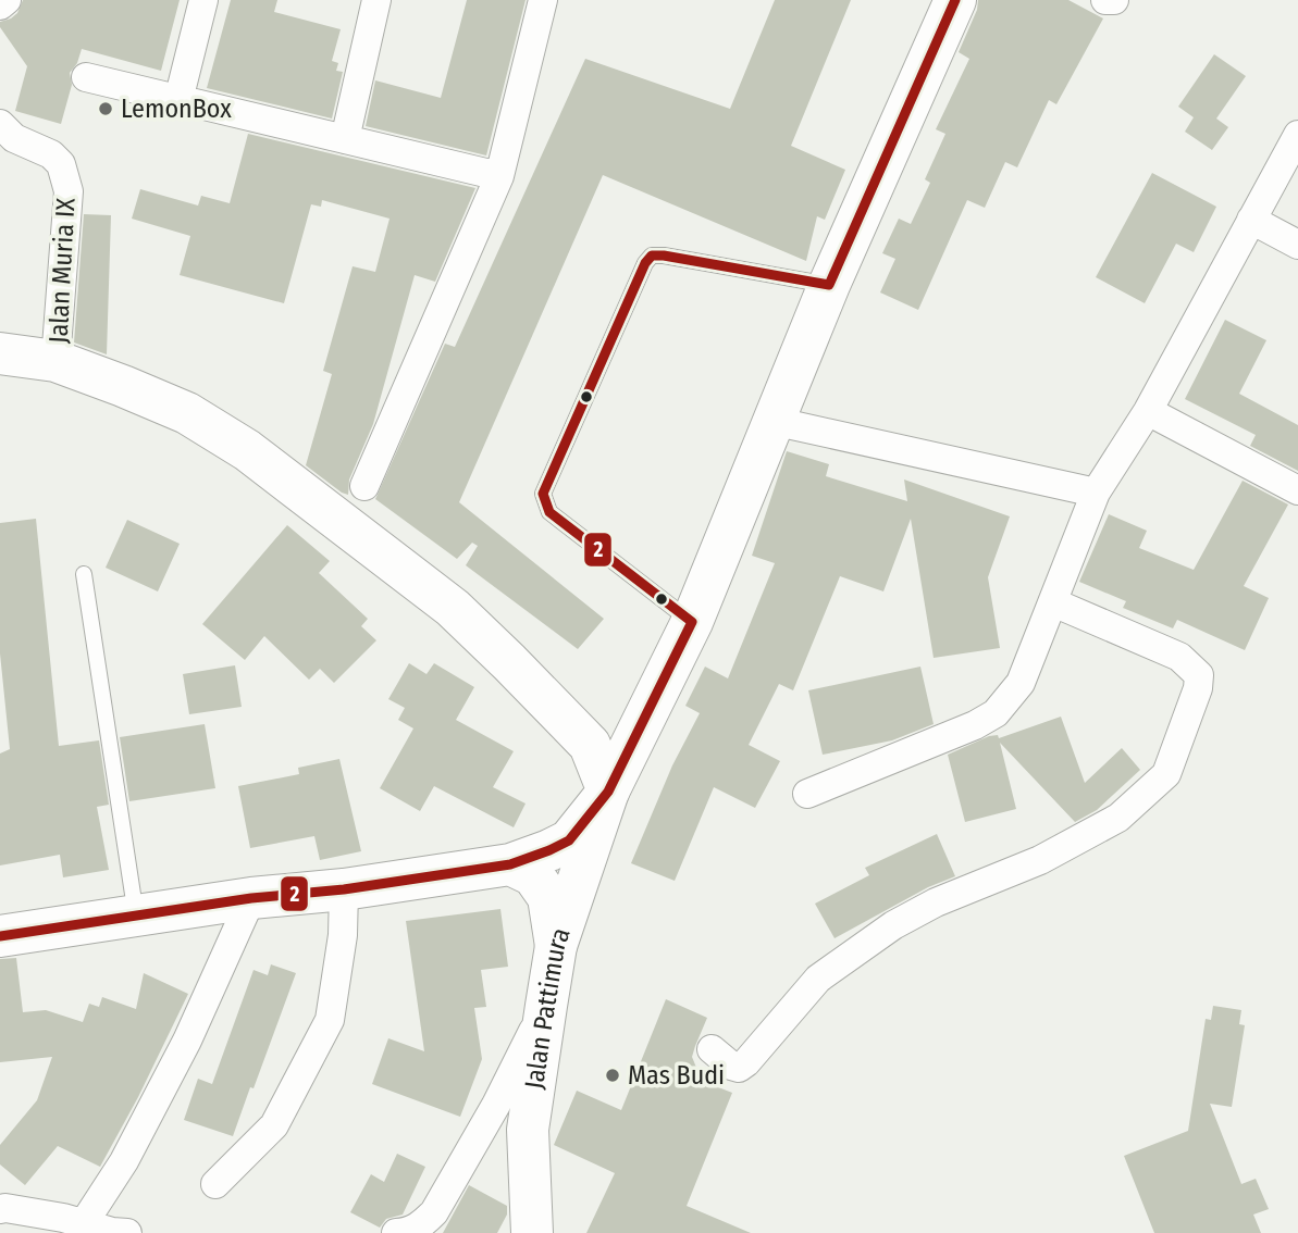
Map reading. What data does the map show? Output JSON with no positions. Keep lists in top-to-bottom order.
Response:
{
  "streets": {
    "main road": ["Jalan Pattimura"],
    "street": ["Jalan Muria IX"]
  },
  "places": ["LemonBox", "Mas Budi"],
  "lines": ["transit line 2"]
}
